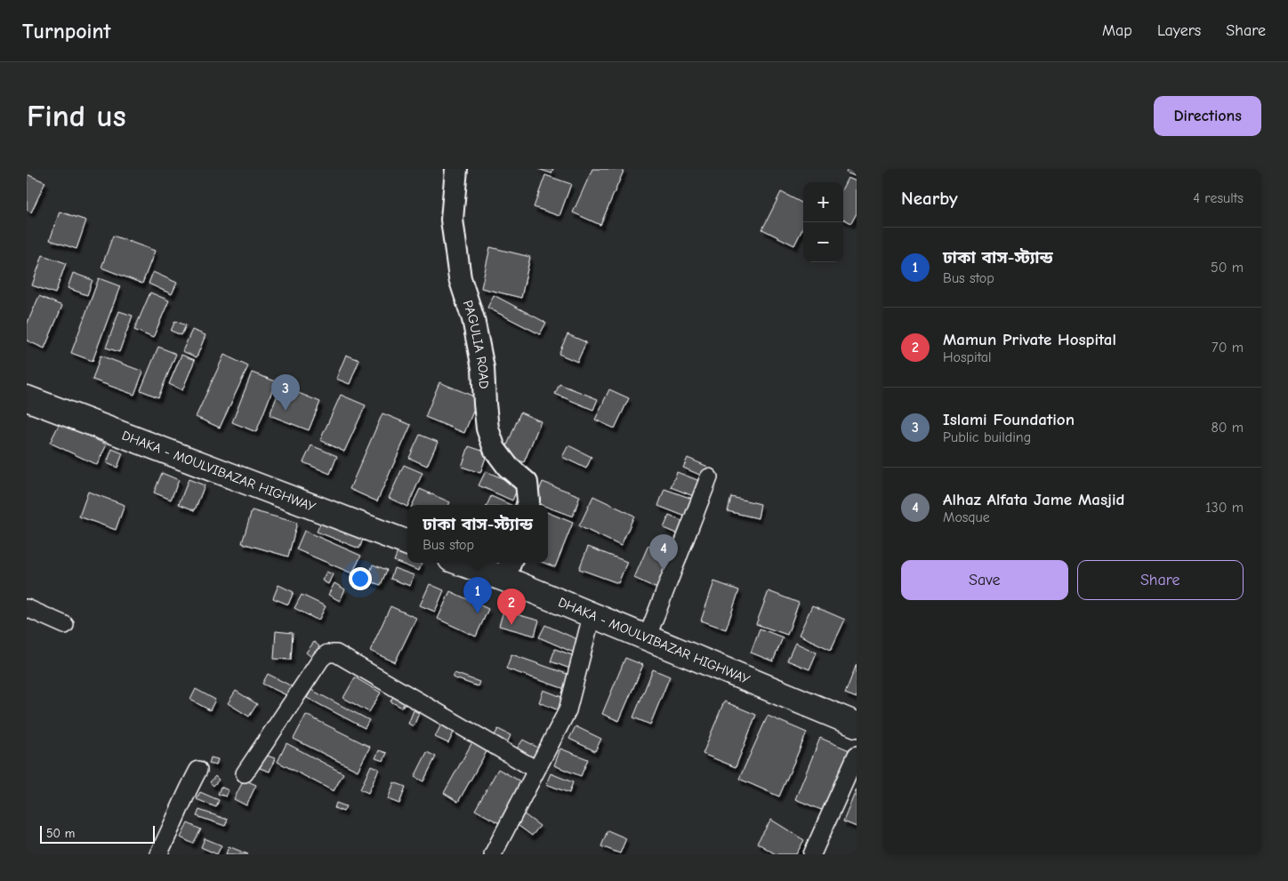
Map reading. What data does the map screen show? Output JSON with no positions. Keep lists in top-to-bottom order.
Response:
{
  "streets": {
    "highway": ["DHAKA - MOULVIBAZAR HIGHWAY"],
    "street": ["PAGULIA ROAD"]
  },
  "scale_bar": "50 m",
  "page": {
    "header": "Turnpoint",
    "nav": ["Map", "Layers", "Share"],
    "buttons": [
      "Directions",
      ["Save", "Share"]
    ],
    "title": "Find us",
    "heading": ["Nearby", "4 results"],
    "map_buttons": ["+", "−"],
    "list": [
      {
        "mark": "1",
        "name": "ঢাকা বাস-স্ট্যান্ড",
        "note": "Bus stop",
        "value": "50 m"
      },
      {
        "mark": "2",
        "name": "Mamun Private Hospital",
        "note": "Hospital",
        "value": "70 m"
      },
      {
        "mark": "3",
        "name": "Islami Foundation",
        "note": "Public building",
        "value": "80 m"
      },
      {
        "mark": "4",
        "name": "Alhaz Alfata Jame Masjid",
        "note": "Mosque",
        "value": "130 m"
      }
    ],
    "pins": [
      "3",
      "4",
      "1",
      "2"
    ],
    "popup": ["ঢাকা বাস-স্ট্যান্ড", "Bus stop"],
    "scale": "50 m"
  }
}
